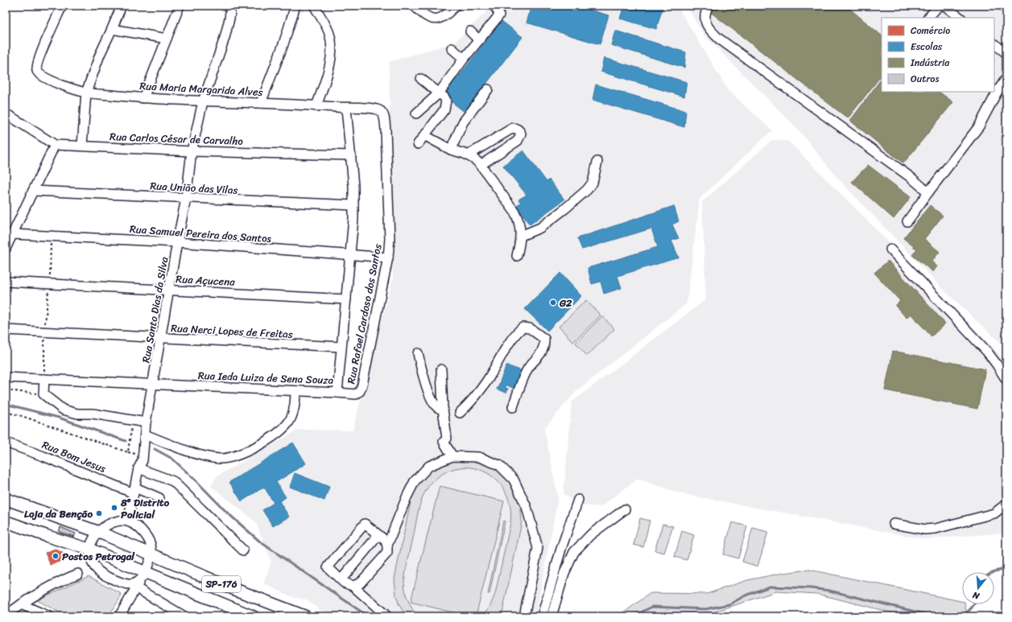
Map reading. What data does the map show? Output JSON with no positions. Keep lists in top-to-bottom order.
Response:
{
  "streets": {
    "main road": ["SP-176"],
    "street": [
      "Rua Maria Margarida Alves",
      "Rua Carlos César de Carvalho",
      "Rua União das Vilas",
      "Rua Samuel Pereira dos Santos",
      "Rua Açucena",
      "Rua Santo Dias da Silva",
      "Rua Rafael Cardoso dos Santos",
      "Rua Nerci Lopes de Freitas",
      "Rua Ieda Luiza de Sena Souza",
      "Rua Bom Jesus"
    ]
  },
  "crossings": [
    ["Rua Maria Margarida Alves", "Rua Santo Dias da Silva"],
    ["Rua Maria Margarida Alves", "Rua Rafael Cardoso dos Santos"],
    ["Rua Maria Margarida Alves", "Rua Ieda Luiza de Sena Souza"],
    ["Rua Carlos César de Carvalho", "Rua Santo Dias da Silva"],
    ["Rua Carlos César de Carvalho", "Rua Ieda Luiza de Sena Souza"],
    ["Rua União das Vilas", "Rua Santo Dias da Silva"],
    ["Rua União das Vilas", "Rua Ieda Luiza de Sena Souza"],
    ["Rua Samuel Pereira dos Santos", "Rua Santo Dias da Silva"],
    ["Rua Samuel Pereira dos Santos", "Rua Rafael Cardoso dos Santos"],
    ["Rua Samuel Pereira dos Santos", "Rua Ieda Luiza de Sena Souza"],
    ["Rua Açucena", "Rua Santo Dias da Silva"],
    ["Rua Açucena", "Rua Ieda Luiza de Sena Souza"],
    ["Rua Santo Dias da Silva", "Rua Nerci Lopes de Freitas"],
    ["Rua Santo Dias da Silva", "Rua Ieda Luiza de Sena Souza"],
    ["Rua Santo Dias da Silva", "Rua Bom Jesus"],
    ["Rua Rafael Cardoso dos Santos", "Rua Ieda Luiza de Sena Souza"],
    ["Rua Nerci Lopes de Freitas", "Rua Ieda Luiza de Sena Souza"]
  ],
  "places": [
    "G2",
    "8º Distrito Policial",
    "Loja da Benção",
    "Postos Petrogal"
  ],
  "legend": [
    "Comércio",
    "Escolas",
    "Indústria",
    "Outros"
  ],
  "north": "bottom"
}
